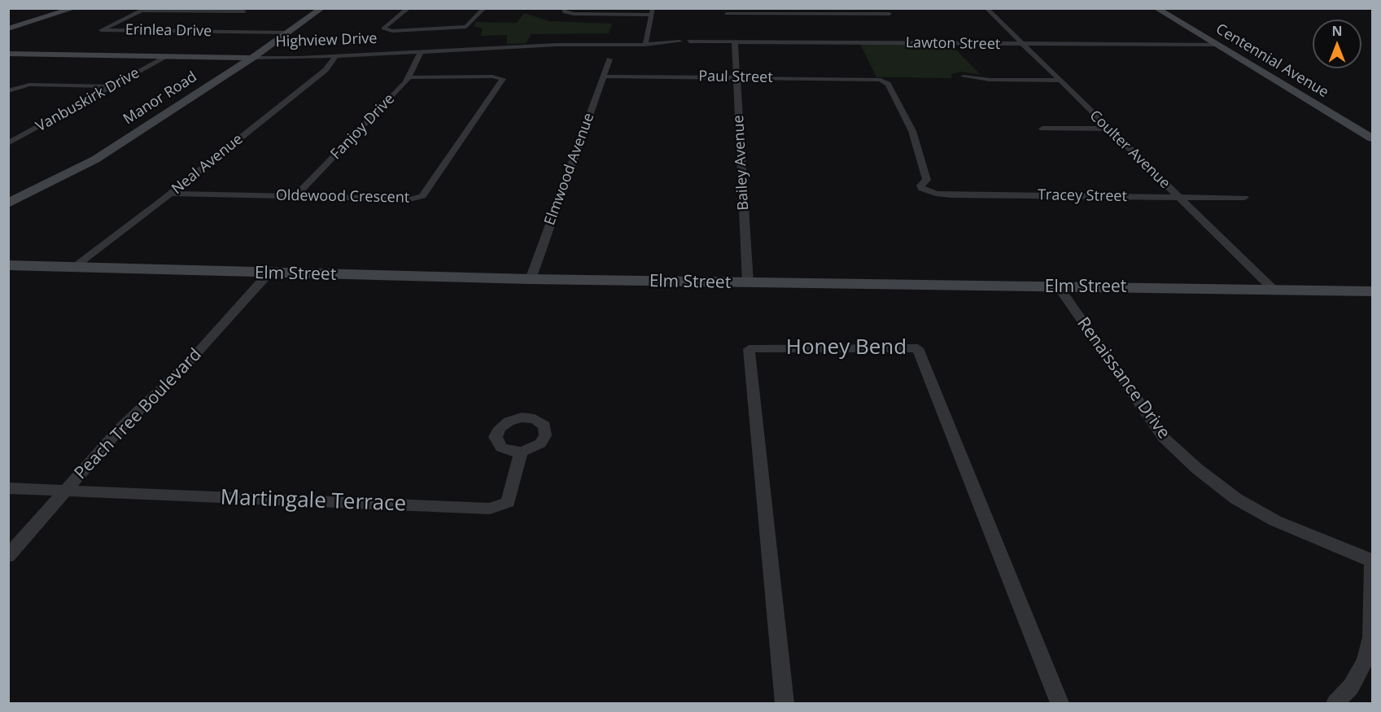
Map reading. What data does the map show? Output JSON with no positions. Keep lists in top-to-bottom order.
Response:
{
  "streets": {
    "main road": [
      "Highview Drive",
      "Centennial Avenue",
      "Manor Road",
      "Elm Street"
    ],
    "street": [
      "Erinlea Drive",
      "Lawton Street",
      "Paul Street",
      "Vanbuskirk Drive",
      "Fanjoy Drive",
      "Coulter Avenue",
      "Bailey Avenue",
      "Neal Avenue",
      "Elmwood Avenue",
      "Tracey Street",
      "Oldewood Crescent",
      "Honey Bend",
      "Renaissance Drive",
      "Peach Tree Boulevard",
      "Martingale Terrace"
    ]
  },
  "crossings": [
    ["Erinlea Drive", "Manor Road"],
    ["Highview Drive", "Manor Road"],
    ["Highview Drive", "Vanbuskirk Drive"],
    ["Highview Drive", "Fanjoy Drive"],
    ["Highview Drive", "Neal Avenue"],
    ["Lawton Street", "Centennial Avenue"],
    ["Lawton Street", "Coulter Avenue"],
    ["Lawton Street", "Bailey Avenue"],
    ["Paul Street", "Bailey Avenue"],
    ["Paul Street", "Elmwood Avenue"],
    ["Paul Street", "Tracey Street"],
    ["Fanjoy Drive", "Oldewood Crescent"],
    ["Coulter Avenue", "Tracey Street"],
    ["Coulter Avenue", "Elm Street"],
    ["Bailey Avenue", "Elm Street"],
    ["Neal Avenue", "Oldewood Crescent"],
    ["Neal Avenue", "Elm Street"],
    ["Elmwood Avenue", "Elm Street"],
    ["Elm Street", "Renaissance Drive"],
    ["Elm Street", "Peach Tree Boulevard"],
    ["Peach Tree Boulevard", "Martingale Terrace"]
  ],
  "north": "top"
}
